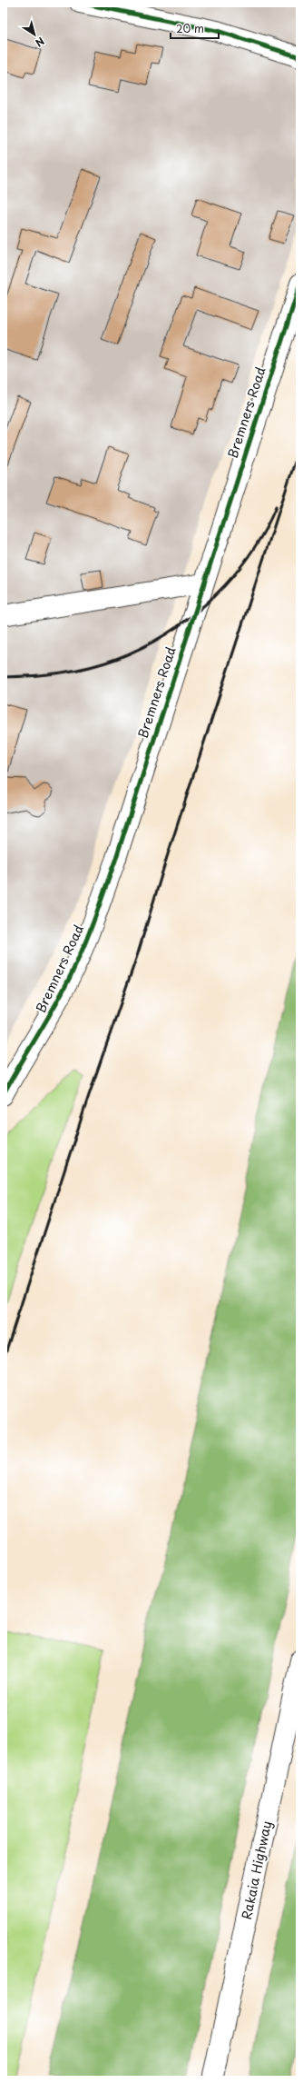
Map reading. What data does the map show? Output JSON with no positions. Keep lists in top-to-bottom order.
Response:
{
  "streets": {
    "main road": ["Bremners Road", "Rakaia Highway"]
  },
  "scale_bar": "20 m",
  "north": "bottom right"
}
